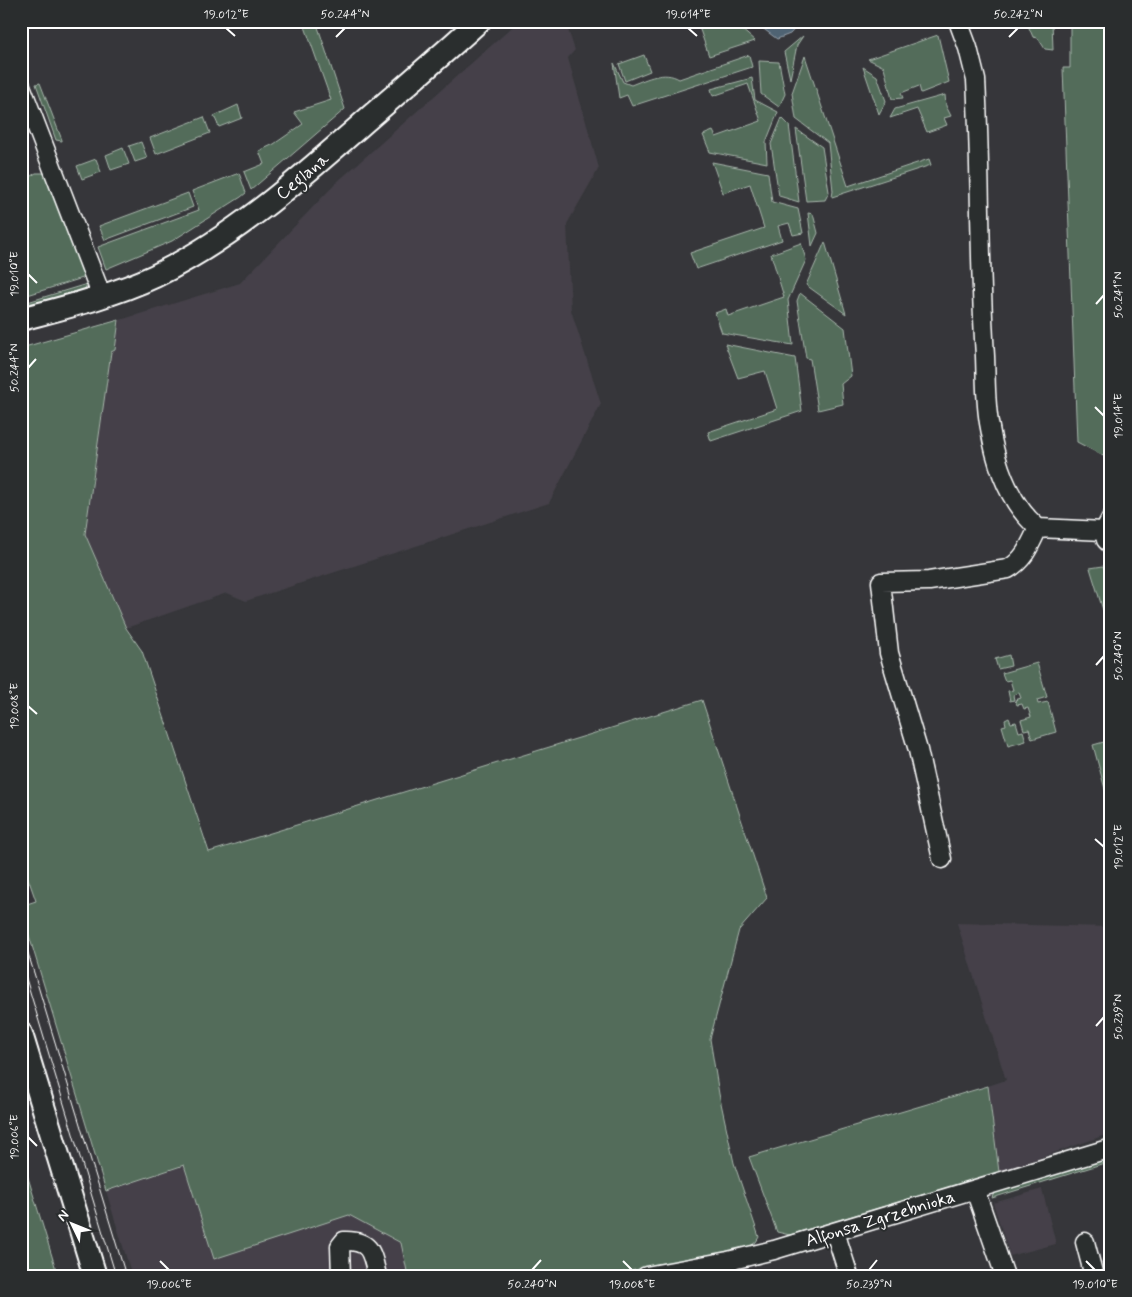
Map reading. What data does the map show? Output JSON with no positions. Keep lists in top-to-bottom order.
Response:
{
  "streets": {
    "street": ["Ceglana", "Alfonsa Zgrzebnioka"]
  },
  "north": "top left",
  "coordinates": [
    "19.012°E",
    "50.244°N",
    "19.014°E",
    "50.242°N",
    "19.010°E",
    "50.241°N",
    "50.240°N",
    "19.008°E",
    "50.239°N",
    "19.006°E"
  ]
}
